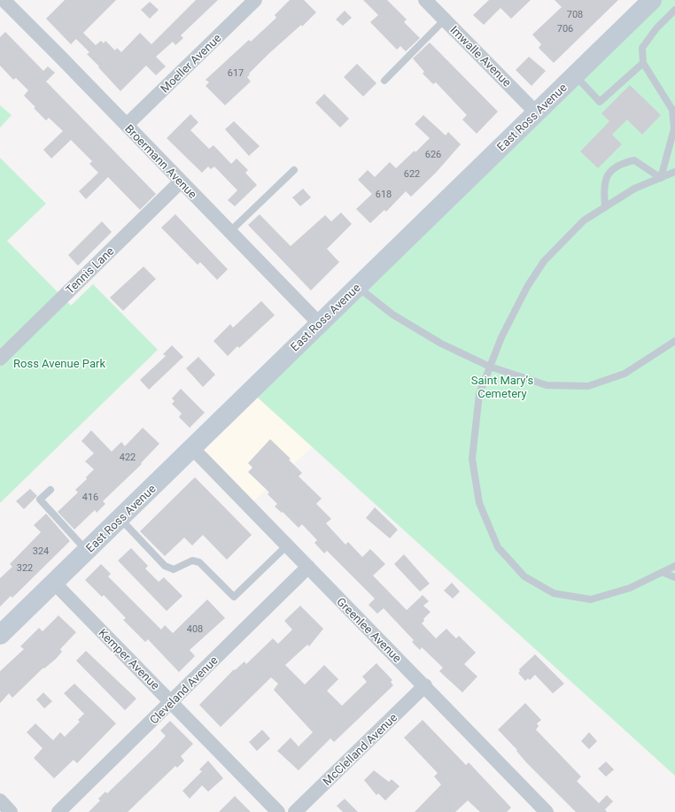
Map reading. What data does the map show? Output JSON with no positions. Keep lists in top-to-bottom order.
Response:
{
  "streets": {
    "street": [
      "Imwalle Avenue",
      "Moeller Avenue",
      "East Ross Avenue",
      "Broermann Avenue",
      "Tennis Lane",
      "Greenlee Avenue",
      "Kemper Avenue",
      "Cleveland Avenue",
      "McClelland Avenue"
    ]
  },
  "crossings": [
    ["Imwalle Avenue", "East Ross Avenue"],
    ["Moeller Avenue", "Broermann Avenue"],
    ["East Ross Avenue", "Broermann Avenue"],
    ["East Ross Avenue", "Greenlee Avenue"],
    ["East Ross Avenue", "Kemper Avenue"],
    ["Broermann Avenue", "Tennis Lane"],
    ["Greenlee Avenue", "Cleveland Avenue"],
    ["Greenlee Avenue", "McClelland Avenue"],
    ["Kemper Avenue", "Cleveland Avenue"]
  ],
  "parks": ["Ross Avenue Park", "Saint Mary’s Cemetery"],
  "house_numbers": [
    "708",
    "706",
    "617",
    "626",
    "622",
    "618",
    "422",
    "416",
    "324",
    "322",
    "408"
  ]
}
